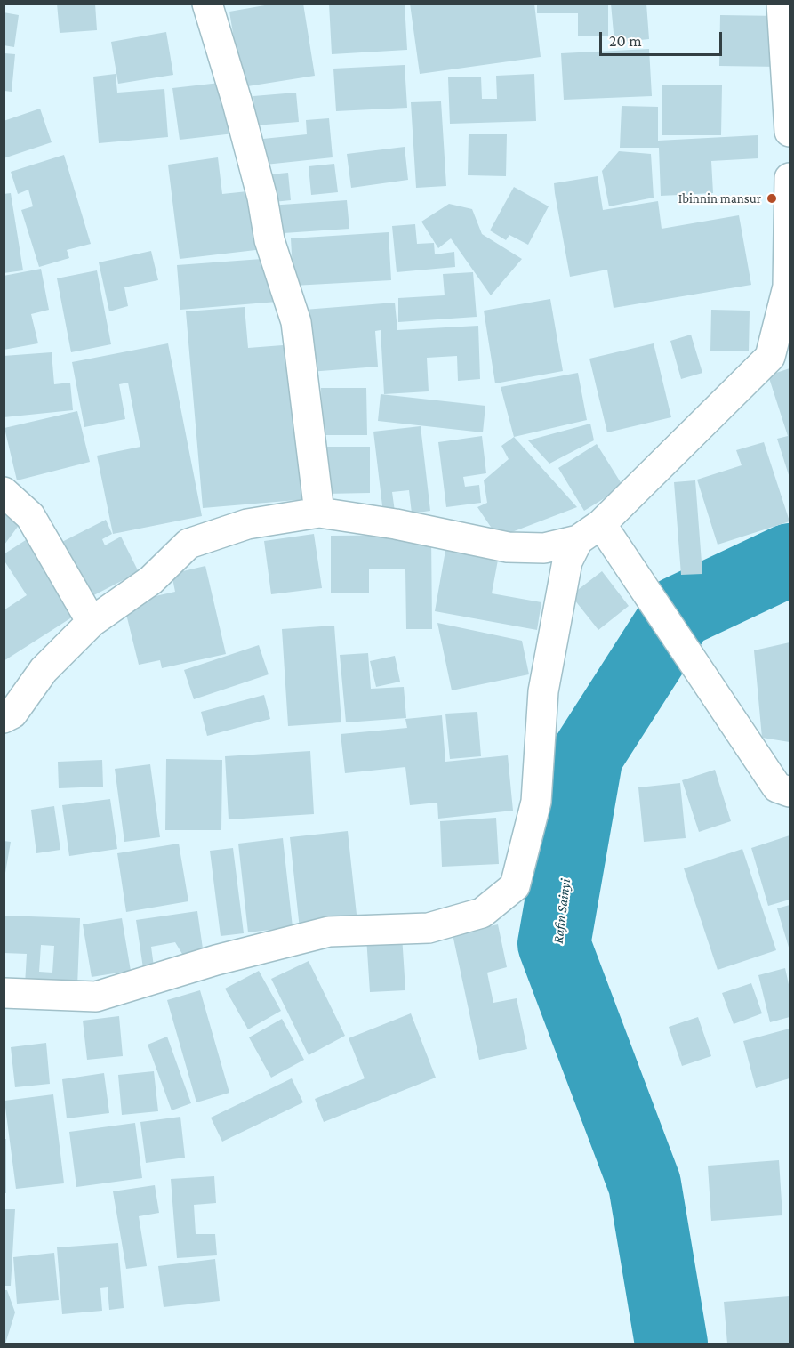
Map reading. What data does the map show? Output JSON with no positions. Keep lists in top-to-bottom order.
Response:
{
  "water": ["Rafin Sainyi"],
  "places": ["Ibinnin mansur"],
  "scale_bar": "20 m"
}
